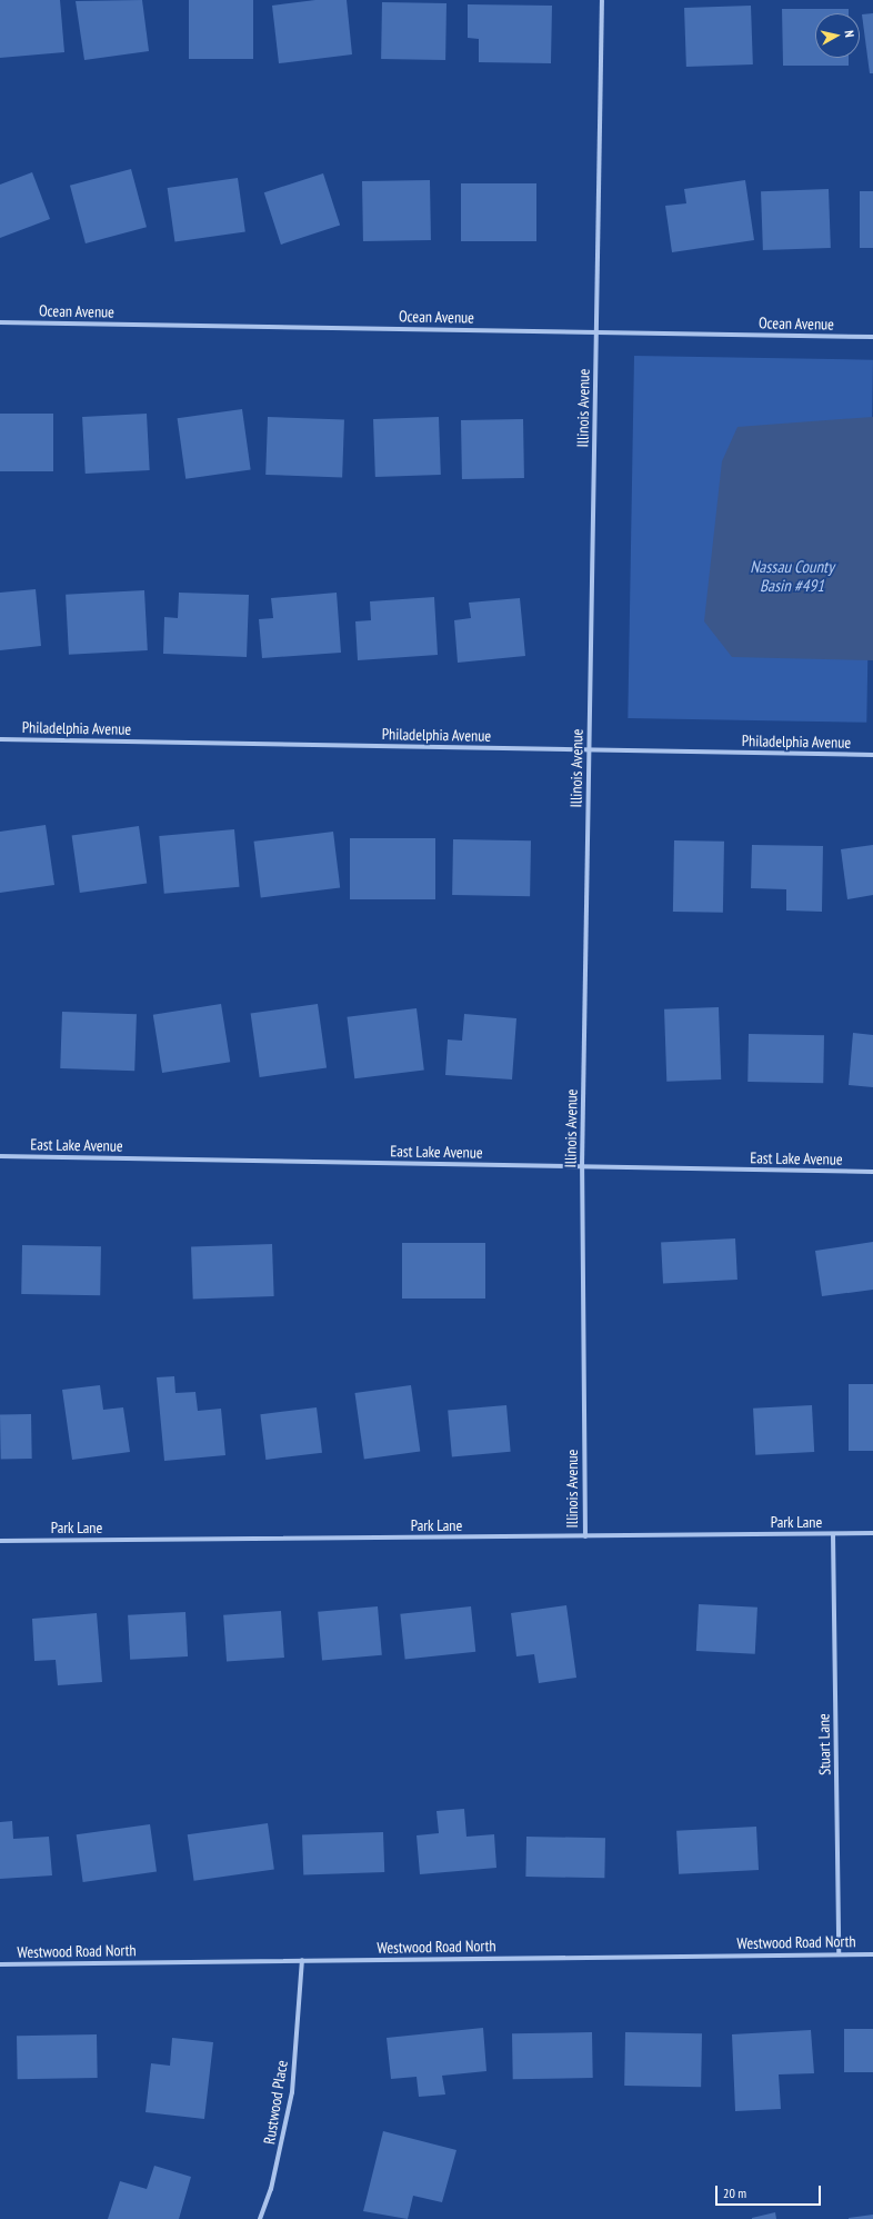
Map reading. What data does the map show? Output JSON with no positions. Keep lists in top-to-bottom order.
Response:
{
  "streets": {
    "street": [
      "Ocean Avenue",
      "Illinois Avenue",
      "Philadelphia Avenue",
      "East Lake Avenue",
      "Park Lane",
      "Stuart Lane",
      "Westwood Road North",
      "Rustwood Place"
    ]
  },
  "crossings": [
    ["Ocean Avenue", "Illinois Avenue"],
    ["Illinois Avenue", "Philadelphia Avenue"],
    ["Illinois Avenue", "East Lake Avenue"],
    ["Illinois Avenue", "Park Lane"],
    ["Park Lane", "Stuart Lane"],
    ["Stuart Lane", "Westwood Road North"],
    ["Westwood Road North", "Rustwood Place"]
  ],
  "water": ["Nassau County Basin #491"],
  "scale_bar": "20 m",
  "north": "right"
}
